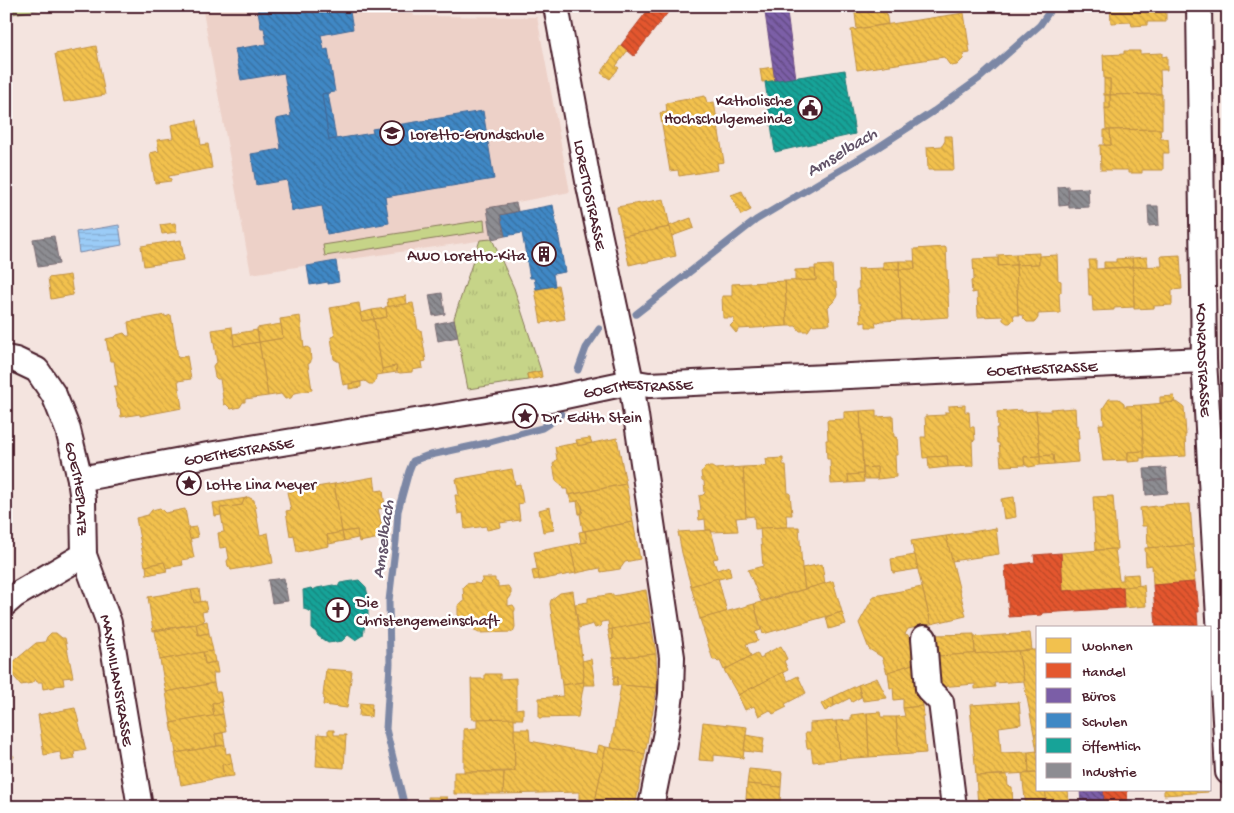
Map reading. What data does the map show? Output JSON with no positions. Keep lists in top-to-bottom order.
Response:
{
  "streets": {
    "street": [
      "LORETTOSTRASSE",
      "KONRADSTRASSE",
      "GOETHESTRASSE",
      "GOETHEPLATZ",
      "MAXIMILIANSTRASSE"
    ]
  },
  "crossings": [
    ["LORETTOSTRASSE", "GOETHESTRASSE"],
    ["KONRADSTRASSE", "GOETHESTRASSE"],
    ["GOETHESTRASSE", "GOETHEPLATZ"],
    ["GOETHEPLATZ", "MAXIMILIANSTRASSE"]
  ],
  "water": ["Amselbach"],
  "places": {
    "public building": ["Katholische Hochschulgemeinde"],
    "school or university": ["Loretto-Grundschule"],
    "building": ["AWO Loretto-Kita"],
    "place": ["Dr. Edith Stein", "Lotte Lina Meyer"],
    "church": ["Die Christengemeinschaft"]
  },
  "legend": [
    "Wohnen",
    "Handel",
    "Büros",
    "Schulen",
    "Öffentlich",
    "Industrie"
  ]
}
